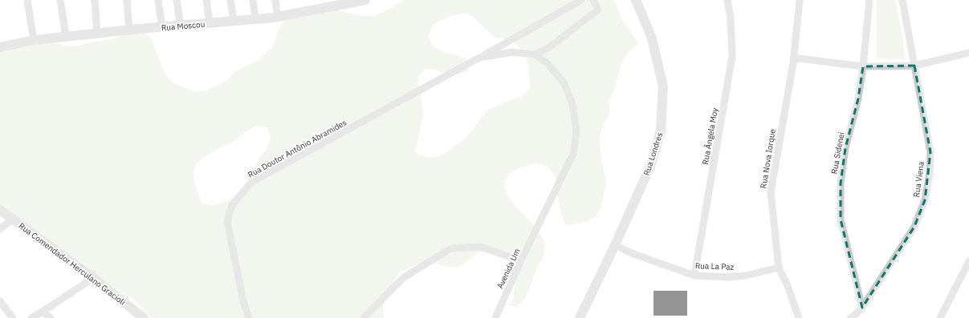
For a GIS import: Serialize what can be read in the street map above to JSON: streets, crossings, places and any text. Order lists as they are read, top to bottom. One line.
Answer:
{"streets":{"street":["Rua Moscou","Rua Ângela Moy","Rua Doutor Antônio Abramides","Rua Sidenei","Rua Londres","Rua Nova Iorque","Rua Viena","Rua Comendador Herculano Gracioli","Rua La Paz","Avenida Um"]},"crossings":[["Rua Ângela Moy","Rua La Paz"],["Rua Doutor Antônio Abramides","Avenida Um"],["Rua Sidenei","Rua Viena"],["Rua Londres","Rua La Paz"],["Rua Nova Iorque","Rua La Paz"]]}
